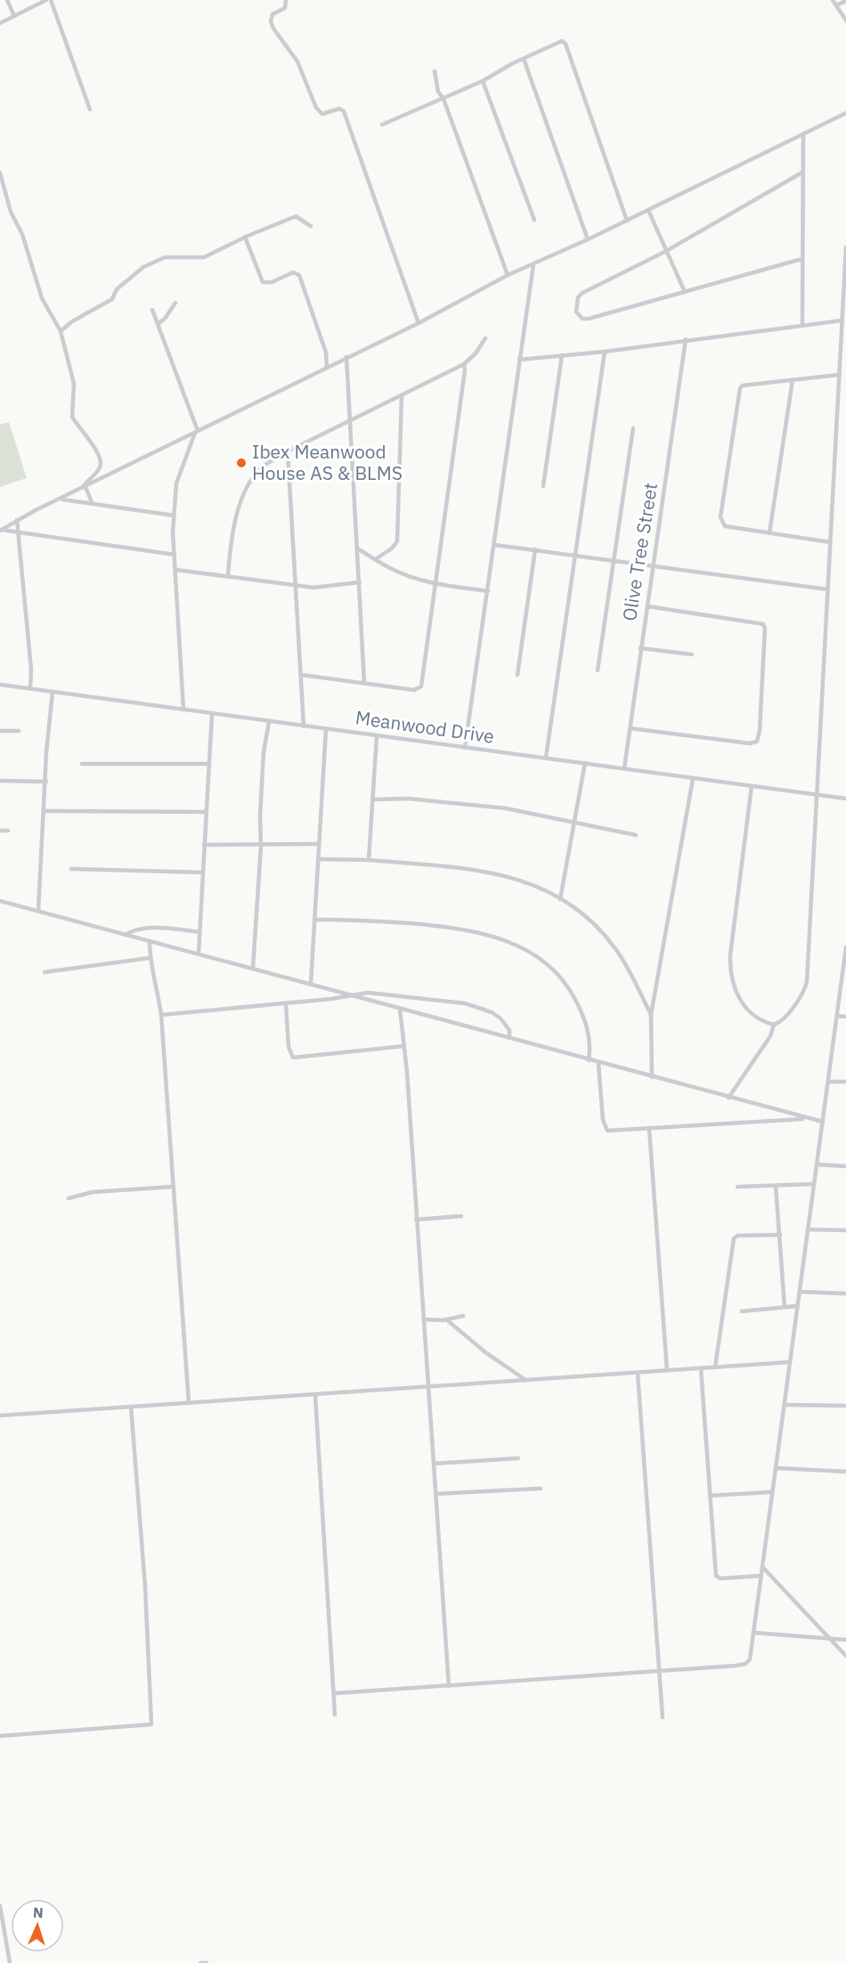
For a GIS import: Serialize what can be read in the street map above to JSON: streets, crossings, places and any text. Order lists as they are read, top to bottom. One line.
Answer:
{"streets":{"street":["Olive Tree Street","Meanwood Drive"]},"crossings":[["Olive Tree Street","Meanwood Drive"]],"places":["Ibex Meanwood House AS & BLMS"],"north":"top"}
